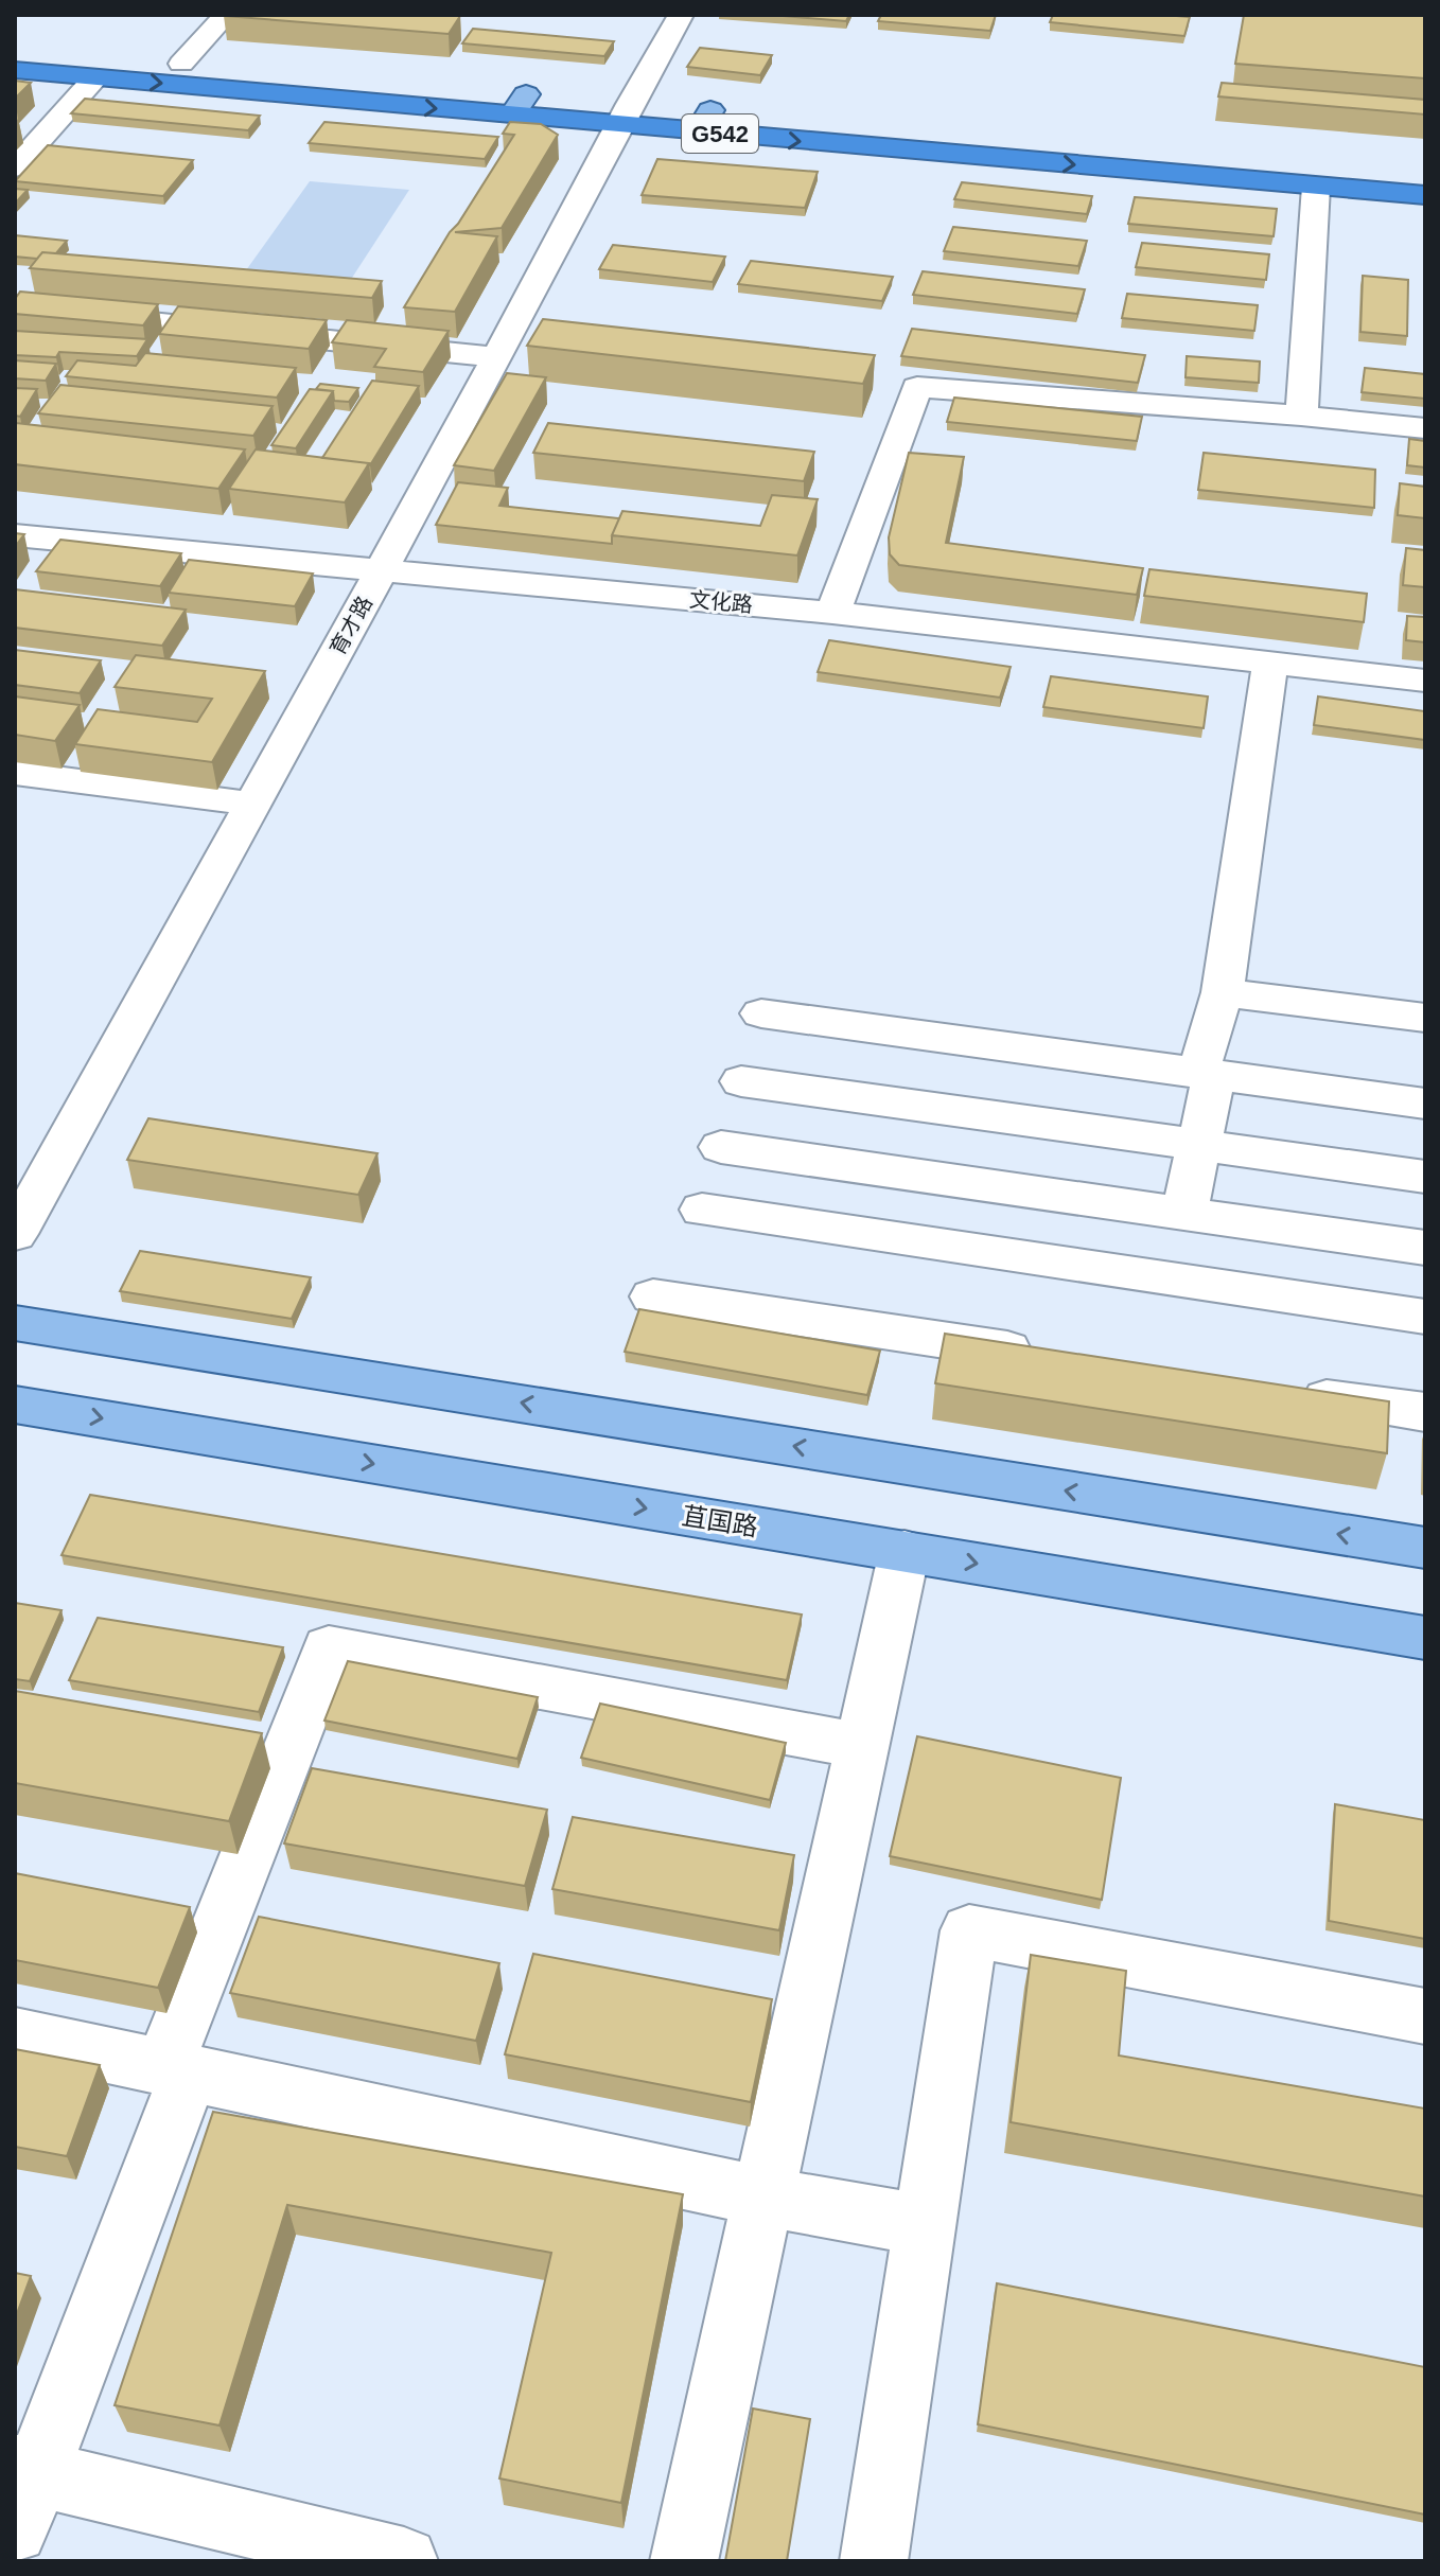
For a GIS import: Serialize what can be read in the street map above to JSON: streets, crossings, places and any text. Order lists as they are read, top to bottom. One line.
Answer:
{"streets":{"highway":["G542"],"main road":["苴国路"],"street":["文化路","育才路"]},"crossings":[["G542","育才路"],["文化路","育才路"]]}
